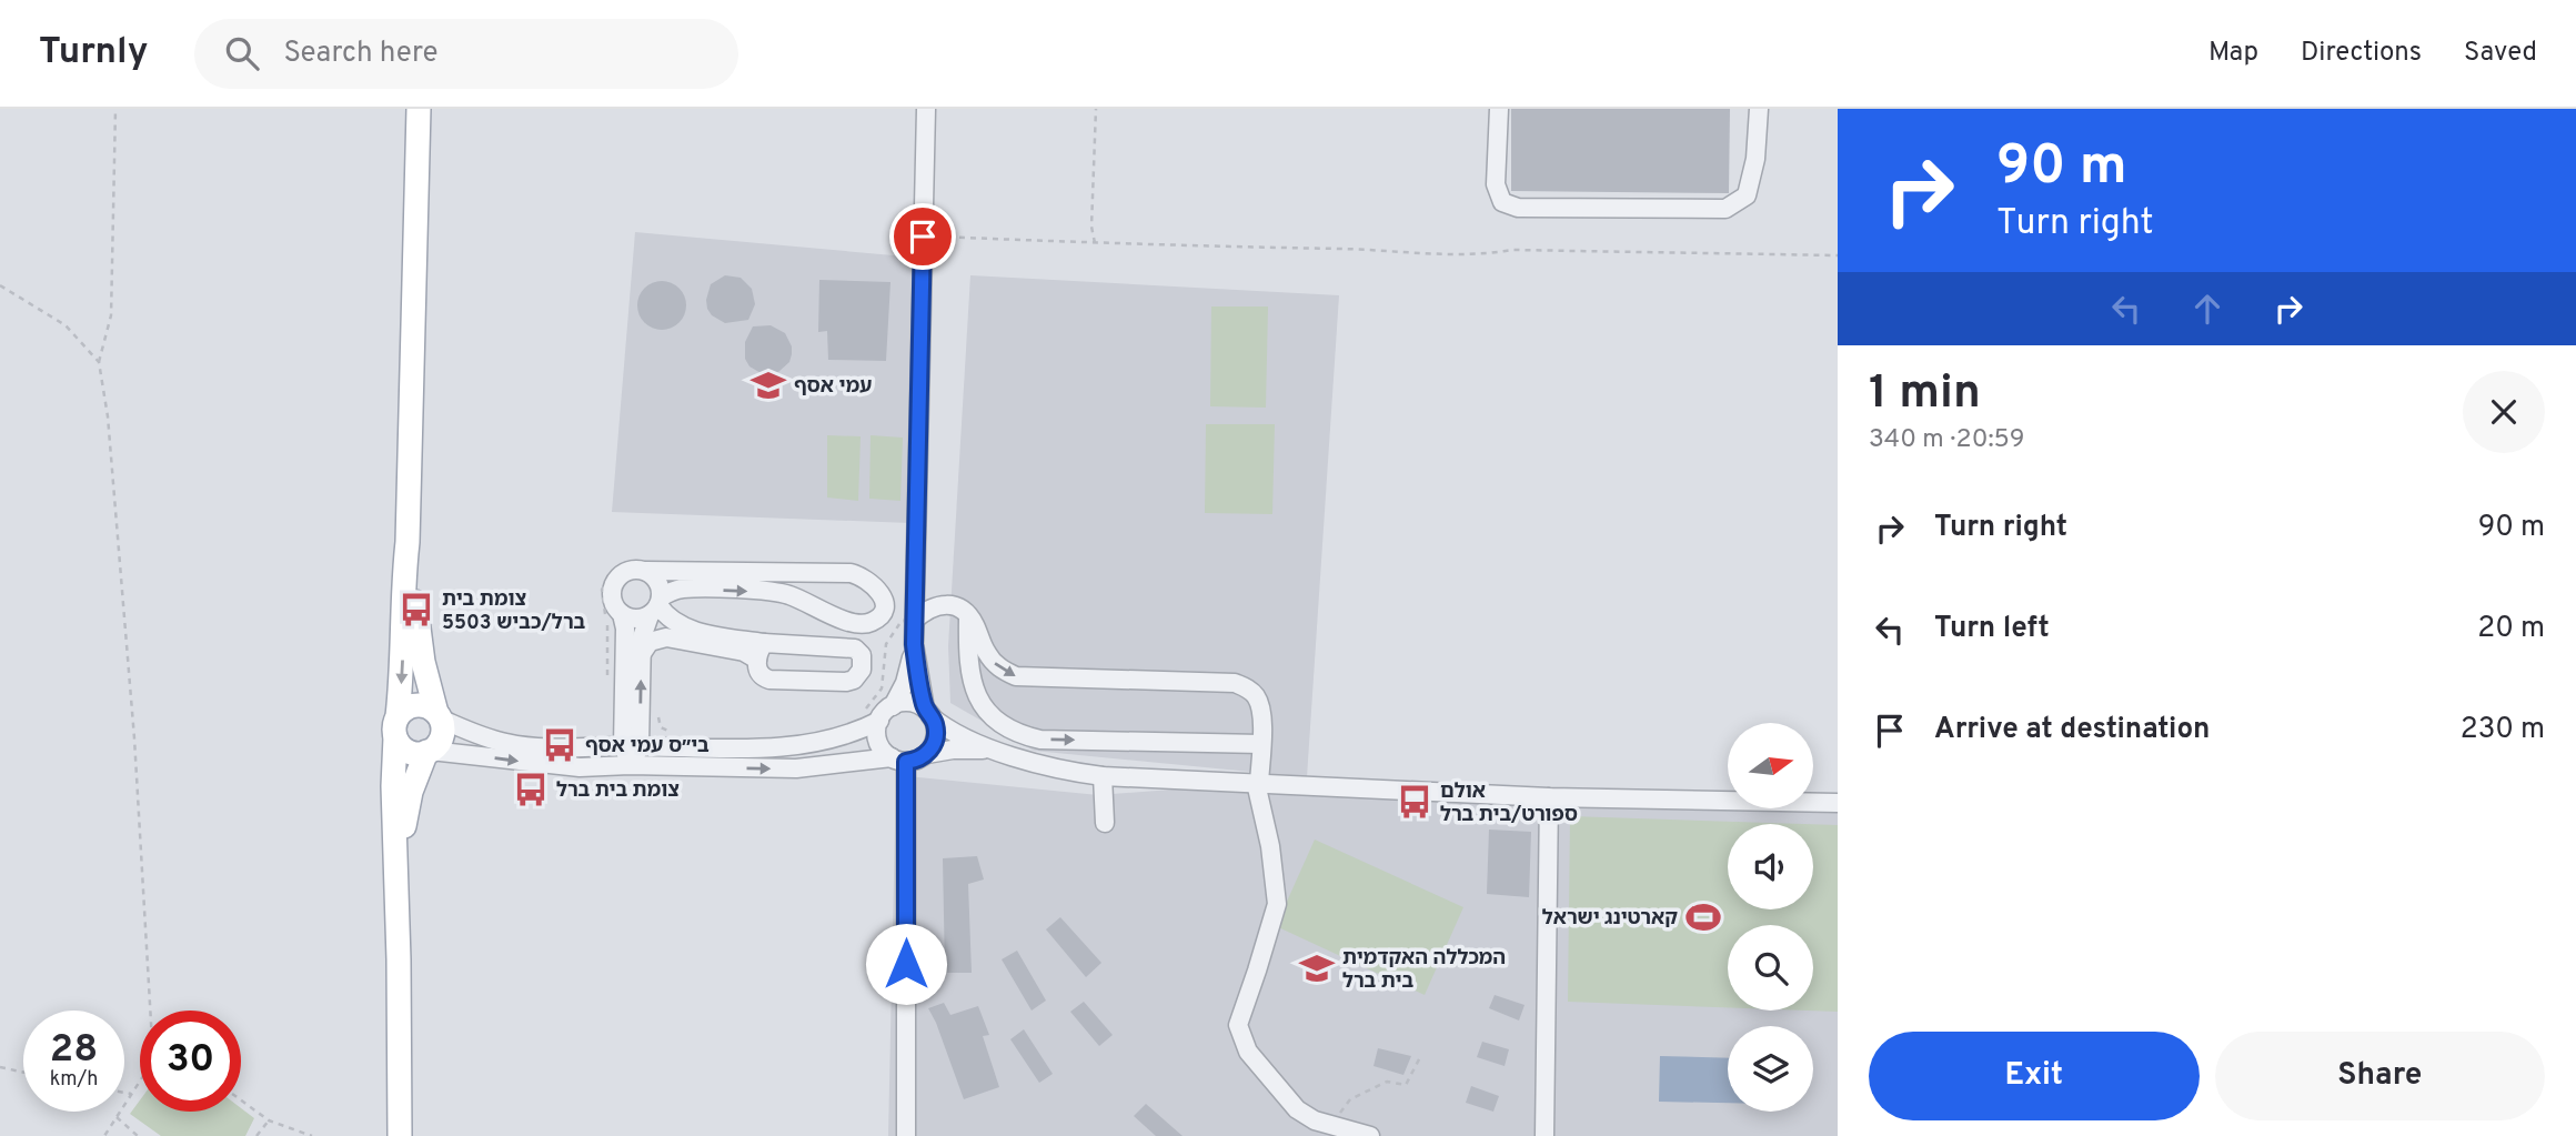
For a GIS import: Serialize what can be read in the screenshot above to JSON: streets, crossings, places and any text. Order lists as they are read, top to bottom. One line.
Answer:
{"places":{"school or university":["עמי אסף","המכללה האקדמית בית ברל"],"bus stop":["צומת בית ברל/כביש 5503","בי״ס עמי אסף","צומת בית ברל","אולם ספורט/בית ברל"],"sports":["קארטינג ישראל"]},"north":"right","page":{"header":"Turnly","search":"Search here","nav":["Map","Directions","Saved"],"turn":["90 m","Turn right"],"heading":["1 min","340 m · 20:59"],"list":[{"name":"Turn right","value":"90 m"},{"name":"Turn left","value":"20 m"},{"name":"Arrive at destination","value":"230 m"}],"speed":"28 km/h","limit":"30","buttons":["Exit","Share"]}}
